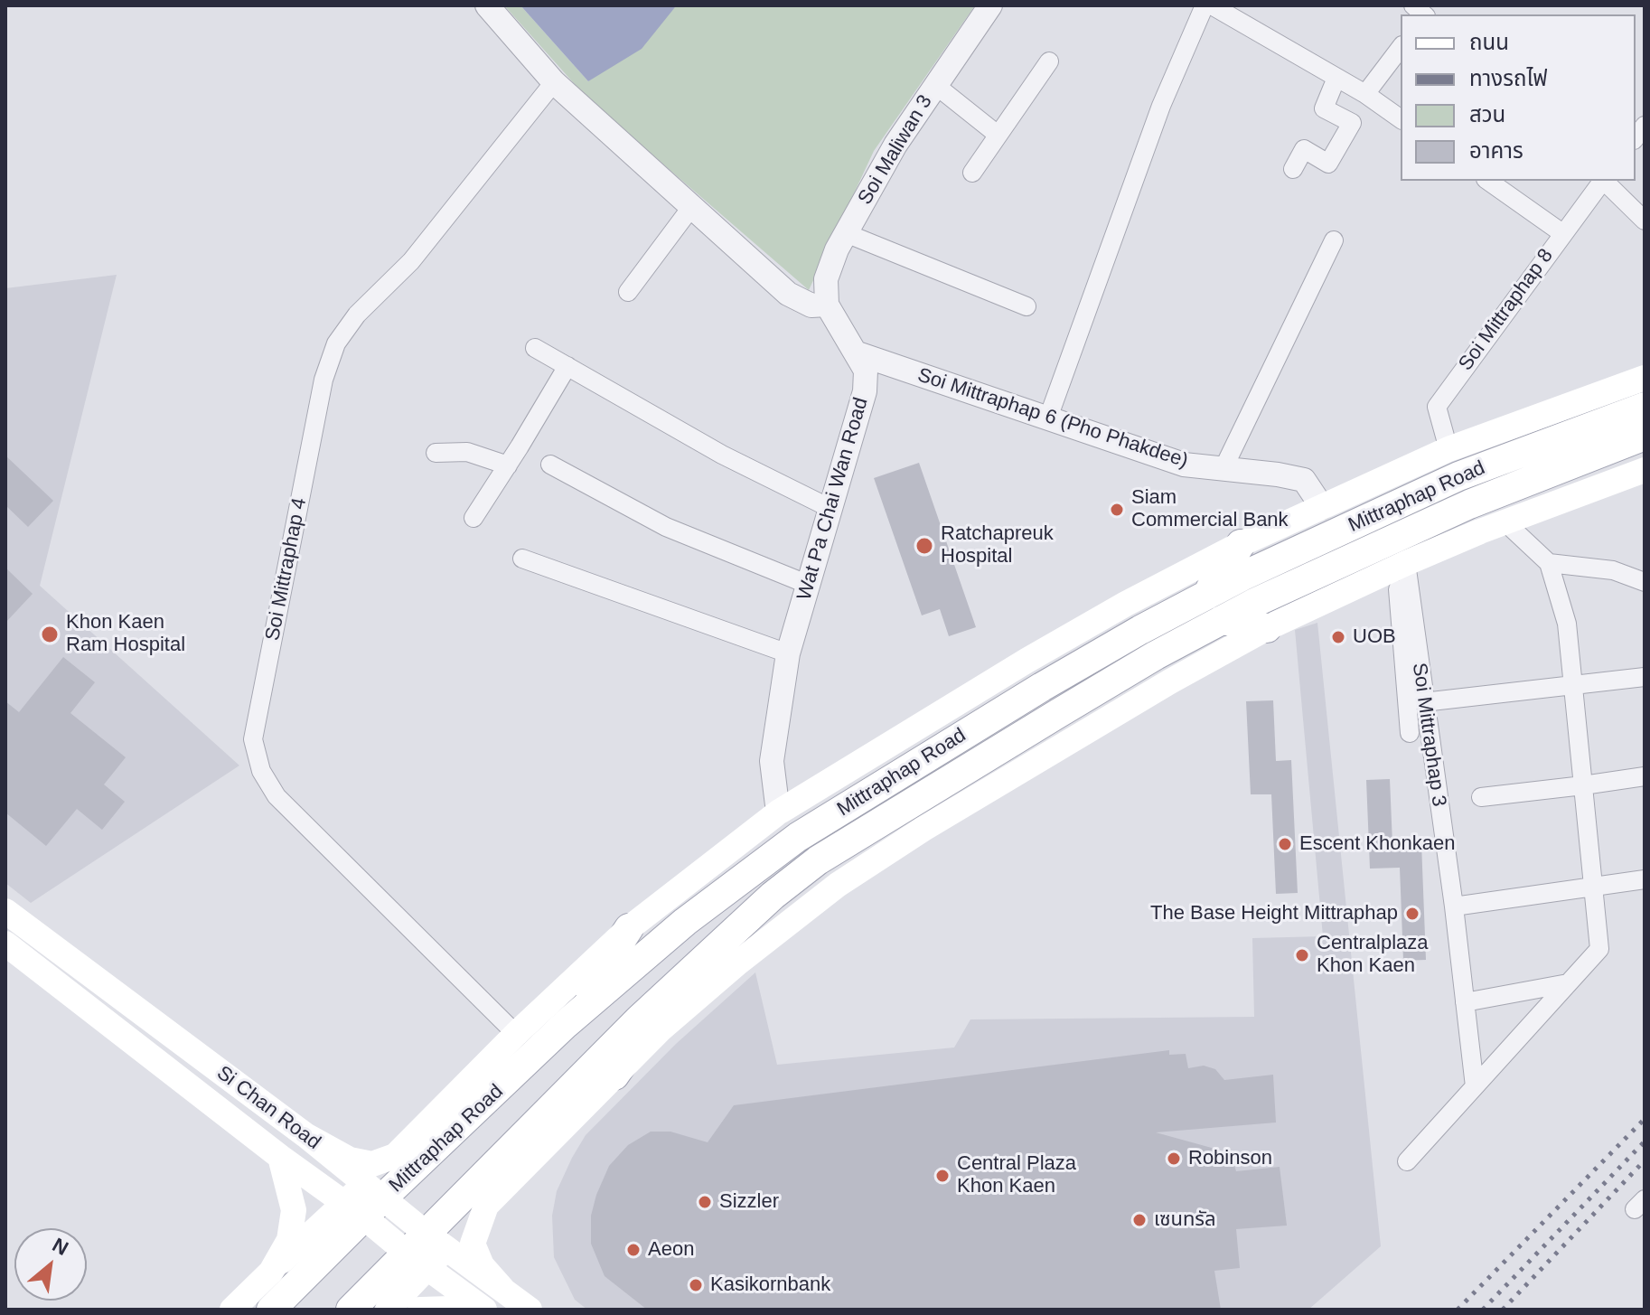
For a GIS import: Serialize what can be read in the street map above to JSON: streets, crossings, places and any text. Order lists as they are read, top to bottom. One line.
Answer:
{"streets":{"main road":["Mittraphap Road","Si Chan Road"],"street":["Soi Maliwan 3","Soi Mittraphap 8","Soi Mittraphap 6 (Pho Phakdee)","Wat Pa Chai Wan Road","Soi Mittraphap 4","Soi Mittraphap 3"]},"crossings":[["Soi Maliwan 3","Wat Pa Chai Wan Road"],["Soi Mittraphap 8","Mittraphap Road"],["Soi Mittraphap 6 (Pho Phakdee)","Mittraphap Road"],["Soi Mittraphap 6 (Pho Phakdee)","Wat Pa Chai Wan Road"],["Mittraphap Road","Wat Pa Chai Wan Road"],["Mittraphap Road","Soi Mittraphap 4"],["Mittraphap Road","Si Chan Road"]],"places":["Siam Commercial Bank","Ratchapreuk Hospital","Khon Kaen Ram Hospital","UOB","Escent Khonkaen","The Base Height Mittraphap","Centralplaza Khon Kaen","Robinson","Central Plaza Khon Kaen","Sizzler","เซนทรัล","Aeon","Kasikornbank"],"legend":["ถนน","ทางรถไฟ","สวน","อาคาร"],"north":"top right"}
